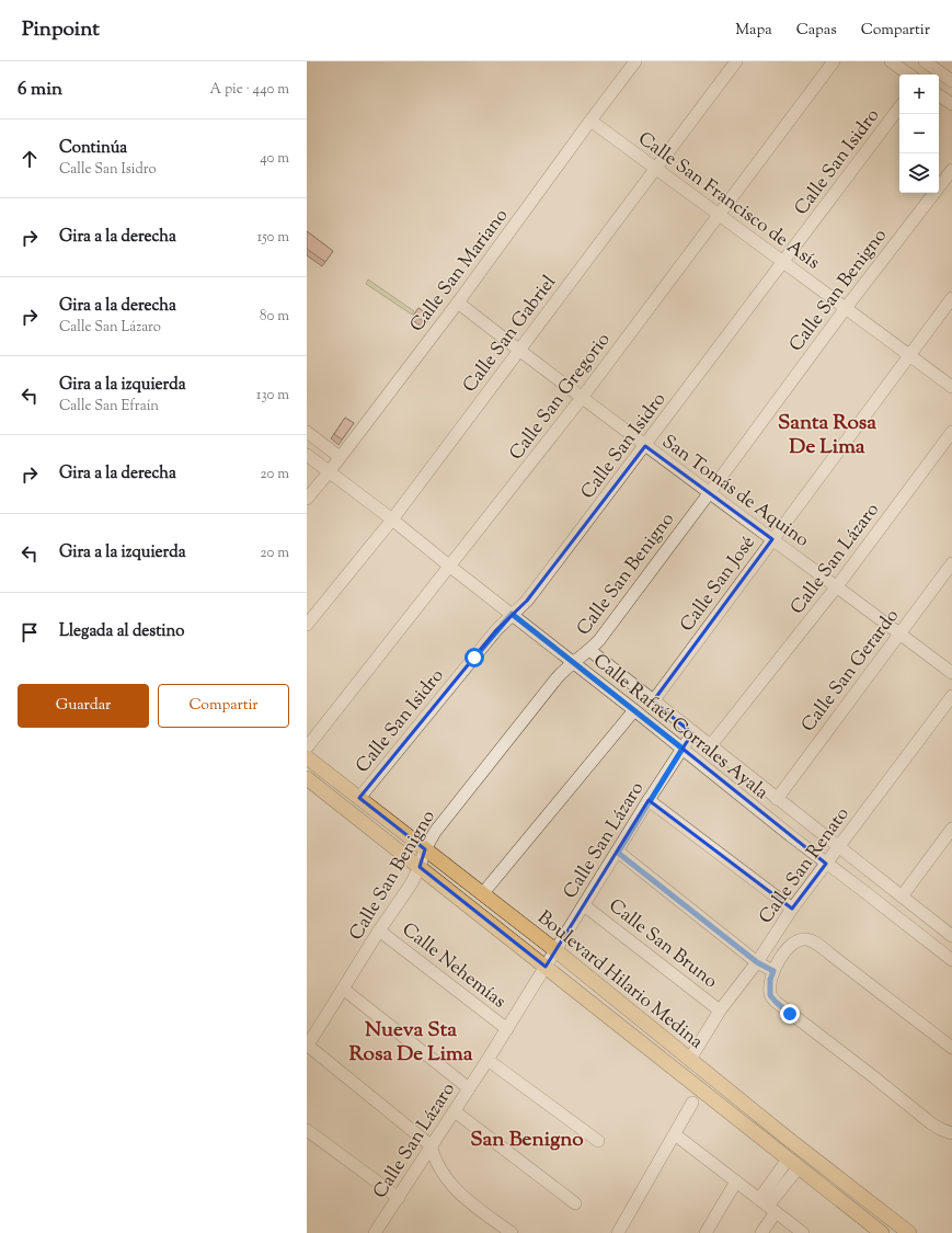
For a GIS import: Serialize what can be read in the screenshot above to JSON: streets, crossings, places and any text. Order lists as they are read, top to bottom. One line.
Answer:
{"streets":{"main road":["Boulevard Hilario Medina"],"street":["Calle San Isidro","Calle San Francisco de Asís","Calle San Mariano","Calle San Benigno","Calle San Gabriel","Calle San Gregorio","San Tomás de Aquino","Calle San Lázaro","Calle San José","Calle San Gerardo","Calle Rafaél Corrales Ayala","Calle San Renato","Calle San Bruno","Calle Nehemías"]},"crossings":[["Calle San Isidro","Calle San Francisco de Asís"],["Calle San Isidro","San Tomás de Aquino"],["Calle San Isidro","Calle Rafaél Corrales Ayala"],["Calle San Isidro","Boulevard Hilario Medina"],["Calle San Francisco de Asís","Calle San Mariano"],["Calle San Francisco de Asís","Calle San Benigno"],["Calle San Francisco de Asís","Calle San Gabriel"],["Calle San Francisco de Asís","Calle San Gregorio"],["Calle San Francisco de Asís","Calle San José"],["Calle San Mariano","San Tomás de Aquino"],["Calle San Mariano","Calle Rafaél Corrales Ayala"],["Calle San Benigno","San Tomás de Aquino"],["Calle San Benigno","Calle Rafaél Corrales Ayala"],["Calle San Benigno","Calle Nehemías"],["Calle San Benigno","Boulevard Hilario Medina"],["Calle San Gabriel","San Tomás de Aquino"],["Calle San Gabriel","Calle Rafaél Corrales Ayala"],["Calle San Gregorio","San Tomás de Aquino"],["Calle San Gregorio","Calle Rafaél Corrales Ayala"],["San Tomás de Aquino","Calle San Lázaro"],["San Tomás de Aquino","Calle San José"],["San Tomás de Aquino","Calle San Gerardo"],["Calle San Lázaro","Calle Rafaél Corrales Ayala"],["Calle San Lázaro","Calle San Bruno"],["Calle San Lázaro","Calle Nehemías"],["Calle San Lázaro","Boulevard Hilario Medina"],["Calle San José","Calle Rafaél Corrales Ayala"],["Calle San Gerardo","Calle Rafaél Corrales Ayala"],["Calle Rafaél Corrales Ayala","Calle San Renato"],["Calle San Renato","Calle San Bruno"],["Calle San Renato","Boulevard Hilario Medina"]],"districts":["Santa Rosa De Lima","Nueva Sta Rosa De Lima","San Benigno"],"page":{"header":"Pinpoint","nav":["Mapa","Capas","Compartir"],"heading":["6 min","A pie · 440 m"],"map_buttons":["+","−"],"list":[["Continúa","Calle San Isidro","40 m"],["Gira a la derecha","150 m"],["Gira a la derecha","Calle San Lázaro","80 m"],["Gira a la izquierda","Calle San Efraín","130 m"],["Gira a la derecha","20 m"],["Gira a la izquierda","20 m"],"Llegada al destino"],"buttons":["Guardar","Compartir"]}}
